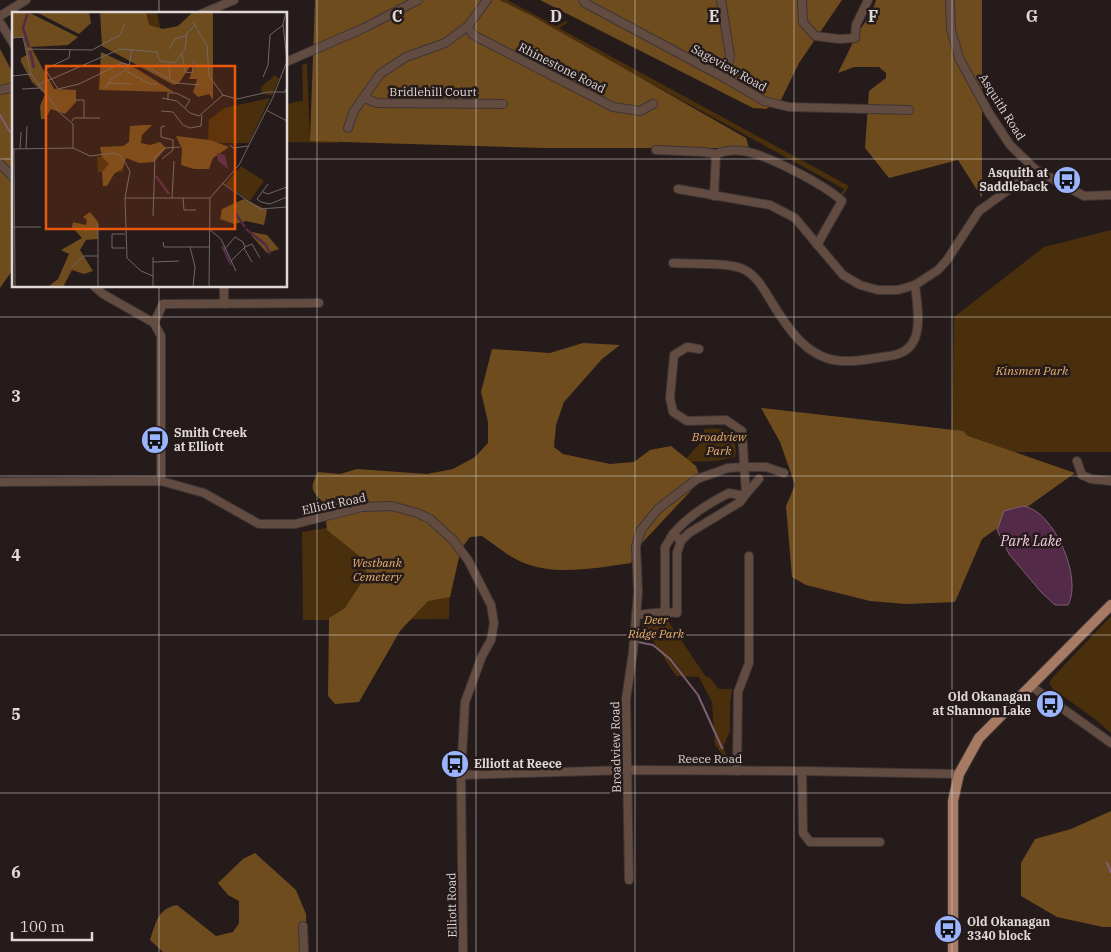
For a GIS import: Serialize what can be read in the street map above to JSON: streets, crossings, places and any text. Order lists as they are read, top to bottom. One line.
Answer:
{"streets":{"street":["Rhinestone Road","Sageview Road","Bridlehill Court","Asquith Road","Elliott Road","Broadview Road","Reece Road"]},"crossings":[["Elliott Road","Reece Road"],["Broadview Road","Reece Road"]],"water":["Park Lake"],"parks":["Kinsmen Park","Broadview Park","Westbank Cemetery","Deer Ridge Park"],"places":{"bus stop":["Asquith at Saddleback","Smith Creek at Elliott","Old Okanagan at Shannon Lake","Elliott at Reece","Old Okanagan 3340 block"]},"scale_bar":"100 m","grid":{"columns":["C","D","E","F","G"],"rows":["3","4","5","6"]}}
